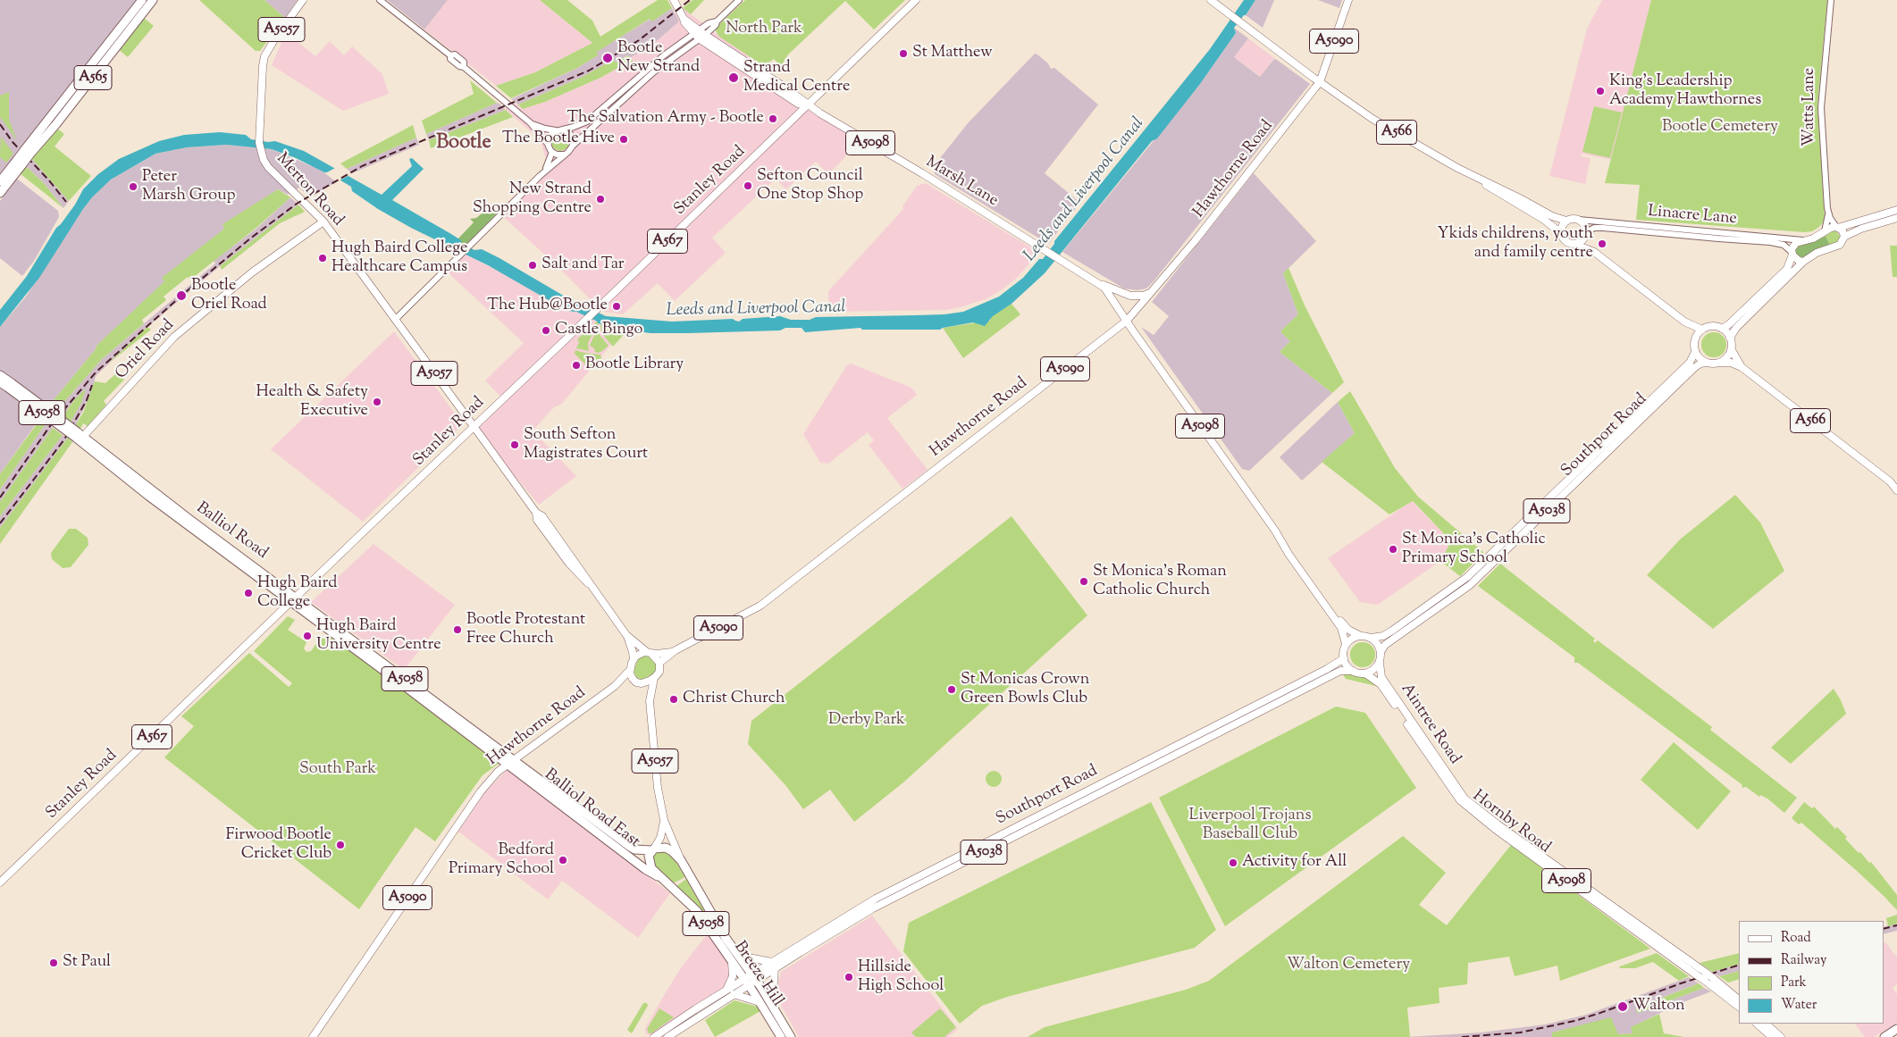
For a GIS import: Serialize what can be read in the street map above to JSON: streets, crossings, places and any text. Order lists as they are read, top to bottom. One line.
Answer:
{"streets":{"highway":["A565","A5058","Balliol Road","Balliol Road East","Breeze Hill"],"main road":["A5057","A5090","A566","A5098","Hawthorne Road","Stanley Road","Marsh Lane","Merton Road","A567","Oriel Road","Southport Road","A5038","Aintree Road","Hornby Road"],"street":["Watts Lane","Linacre Lane"]},"crossings":[["A5090","Hawthorne Road"],["A5090","Merton Road"],["A5090","Breeze Hill"],["A566","Hawthorne Road"],["A566","Linacre Lane"],["A566","Southport Road"],["A5098","Hawthorne Road"],["A5098","Marsh Lane"],["A5098","Southport Road"],["A5098","A5038"],["A5098","Aintree Road"],["A5098","Hornby Road"],["Hawthorne Road","Marsh Lane"],["Hawthorne Road","Merton Road"],["Hawthorne Road","Balliol Road"],["Hawthorne Road","Balliol Road East"],["Hawthorne Road","Breeze Hill"],["Stanley Road","Marsh Lane"],["Stanley Road","Merton Road"],["Stanley Road","Balliol Road"],["Merton Road","Oriel Road"],["Merton Road","Breeze Hill"],["Oriel Road","A5058"],["Oriel Road","Balliol Road"],["A5058","Balliol Road"],["Southport Road","A5038"],["Southport Road","Aintree Road"],["Southport Road","Hornby Road"],["Southport Road","Breeze Hill"],["A5038","Aintree Road"],["A5038","Hornby Road"],["Balliol Road","Balliol Road East"],["Aintree Road","Hornby Road"],["Balliol Road East","Breeze Hill"]],"districts":["Bootle"],"water":["Leeds and Liverpool Canal"],"parks":["North Park","Bootle Cemetery","Derby Park","South Park","Liverpool Trojans Baseball Club","Walton Cemetery"],"places":["St Matthew","Bootle New Strand","Strand Medical Centre","King's Leadership Academy Hawthornes","The Salvation Army - Bootle","The Bootle Hive","Sefton Council One Stop Shop","Peter Marsh Group","New Strand Shopping Centre","Ykids childrens, youth and family centre","Hugh Baird College Healthcare Campus","Salt and Tar","Bootle Oriel Road","The Hub@Bootle","Castle Bingo","Bootle Library","Health & Safety Executive","South Sefton Magistrates Court","St Monica's Catholic Primary School","St Monica's Roman Catholic Church","Hugh Baird College","Bootle Protestant Free Church","Hugh Baird University Centre","St Monicas Crown Green Bowls Club","Christ Church","Firwood Bootle Cricket Club","Bedford Primary School","Activity for All","St Paul","Hillside High School","Walton"],"legend":["Road","Railway","Park","Water"]}
